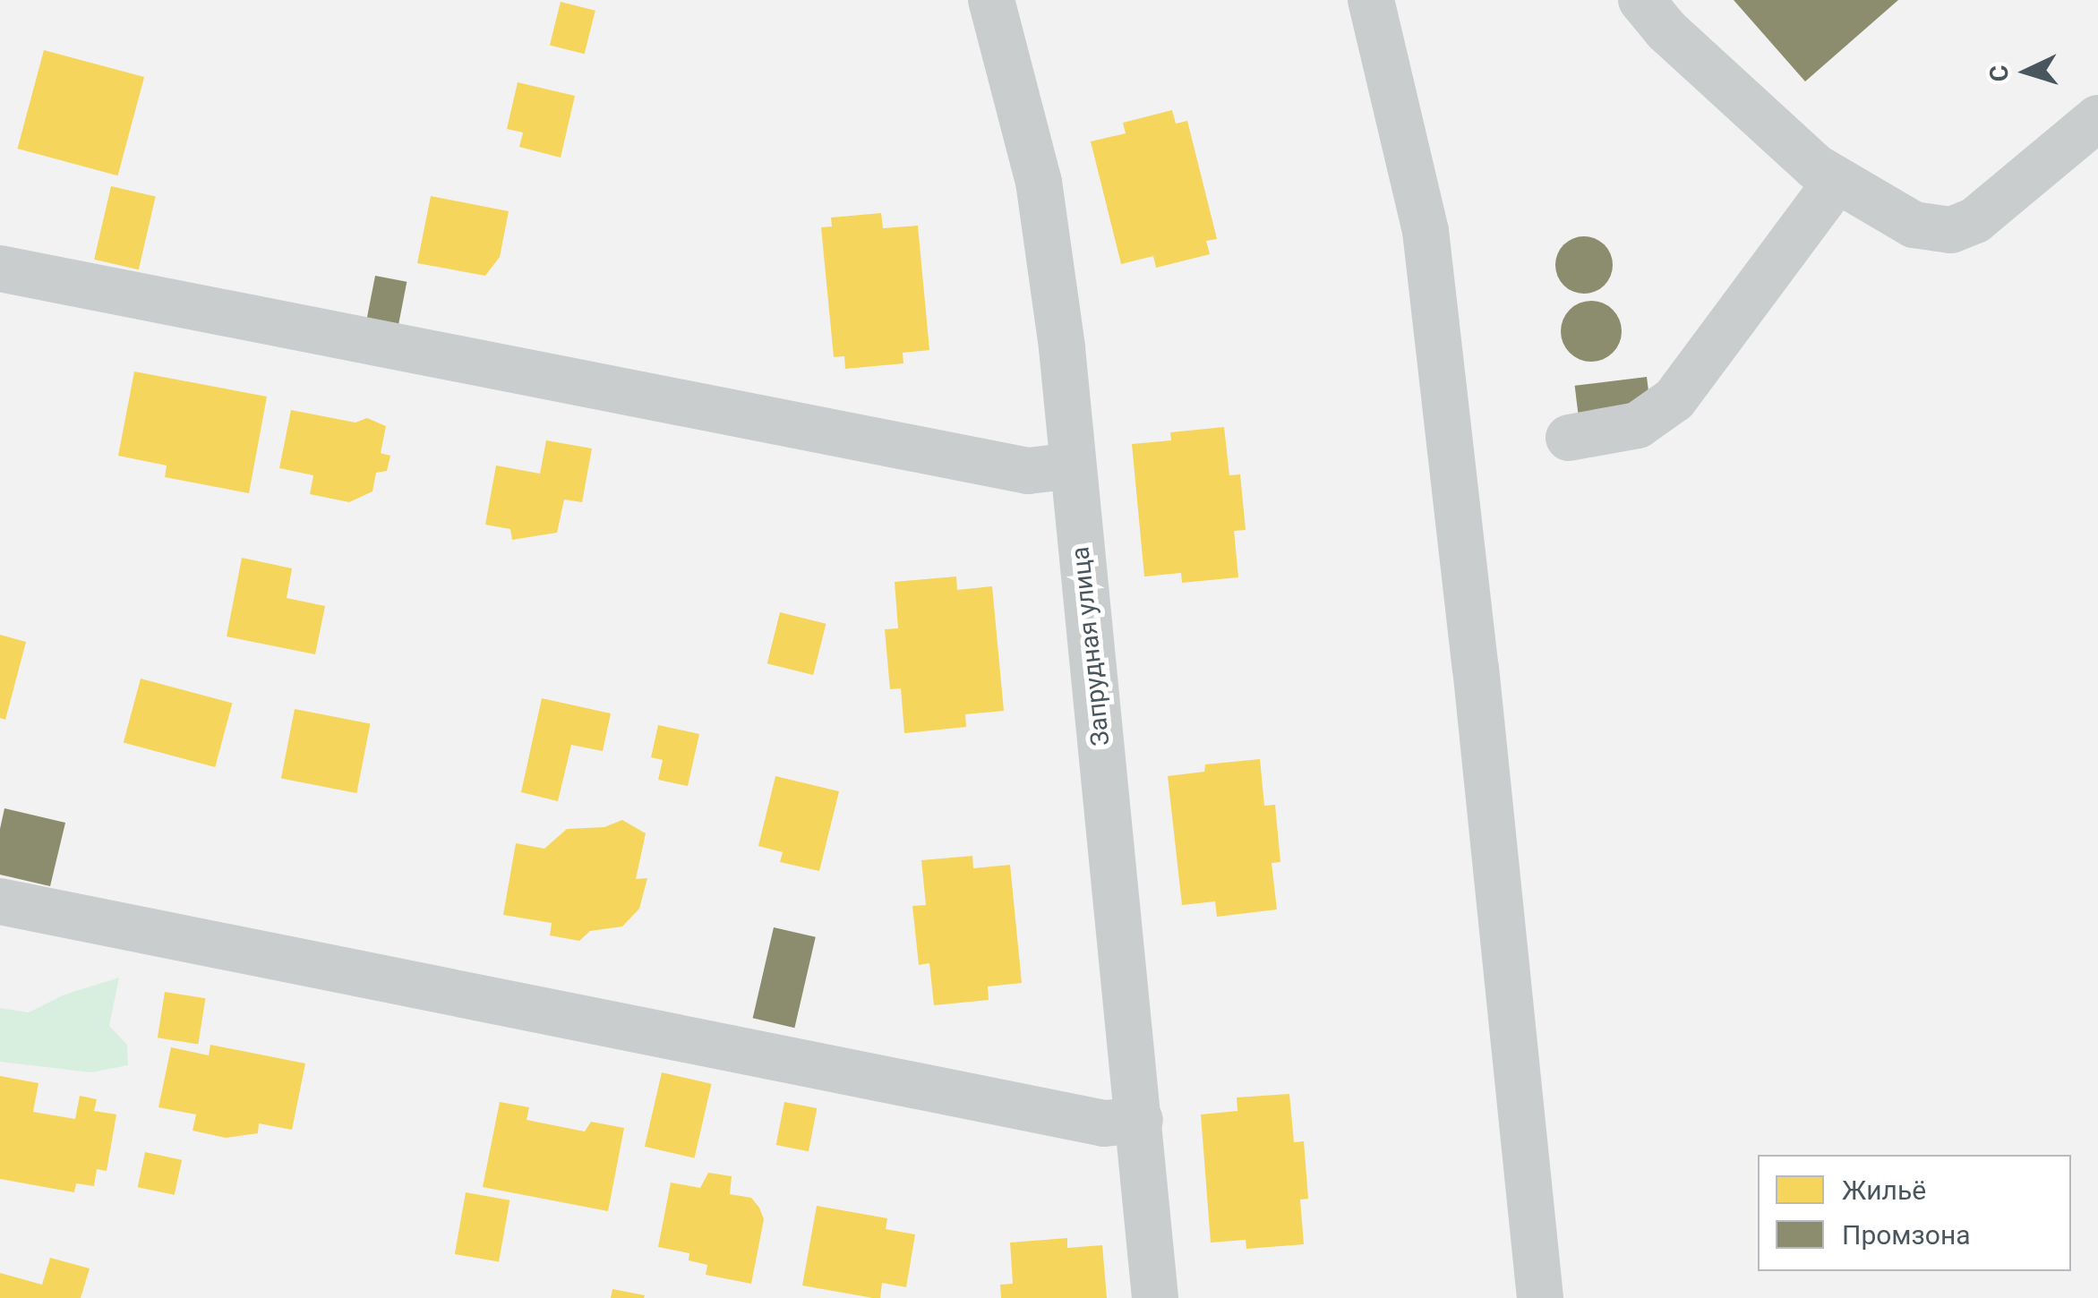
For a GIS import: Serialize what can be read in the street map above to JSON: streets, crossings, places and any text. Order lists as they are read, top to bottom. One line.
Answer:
{"streets":{"street":["Запрудная улица"]},"legend":["Жильё","Промзона"],"north":"left"}
